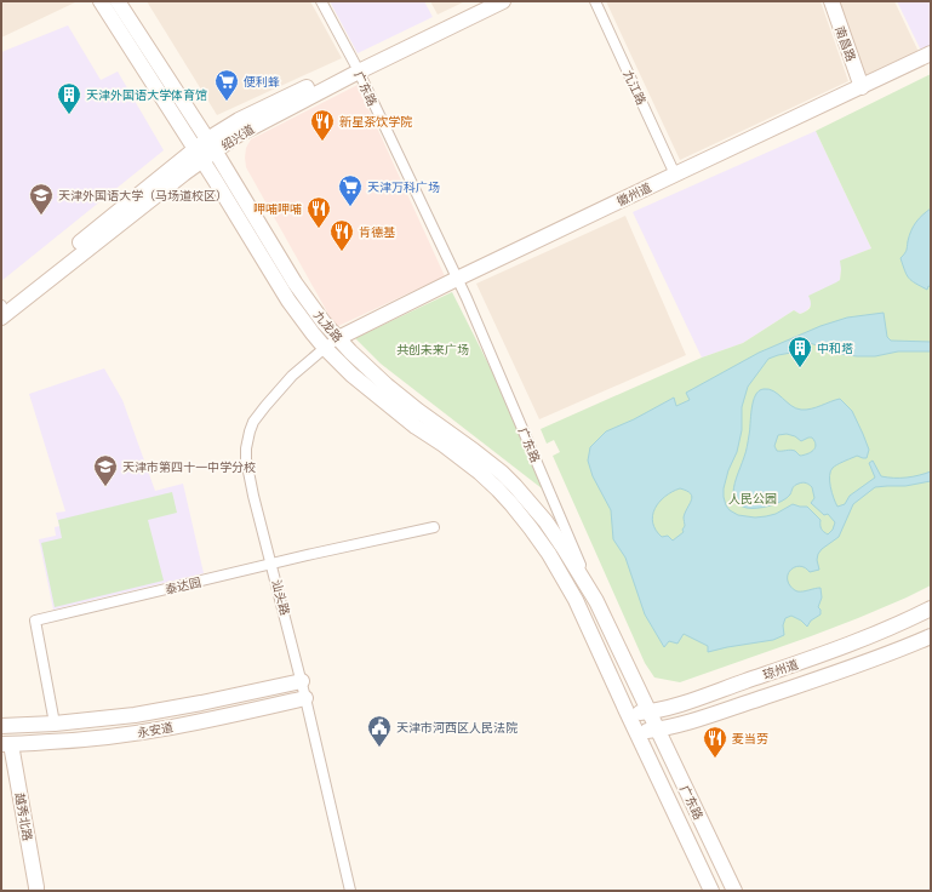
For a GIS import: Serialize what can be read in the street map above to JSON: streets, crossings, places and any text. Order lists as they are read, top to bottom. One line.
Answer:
{"streets":{"main road":["南昌路","广东路","绍兴道","徽州道","九龙路","琼州道","永安道","越秀北路"],"street":["九江路","泰达园","汕头路"]},"crossings":[["南昌路","徽州道"],["九江路","徽州道"],["广东路","绍兴道"],["广东路","徽州道"],["广东路","九龙路"],["广东路","琼州道"],["绍兴道","九龙路"],["徽州道","九龙路"],["徽州道","汕头路"],["九龙路","汕头路"],["泰达园","汕头路"],["泰达园","永安道"],["汕头路","永安道"],["永安道","越秀北路"]],"parks":["共创未来广场","人民公园"],"places":{"supermarket":["便利蜂","天津万科广场"],"building":["天津外国语大学体育馆","中和塔"],"restaurant":["新星茶饮学院","呷哺呷哺","肯德基","麦当劳"],"school or university":["天津外国语大学（马场道校区）","天津市第四十一中学分校"],"public building":["天津市河西区人民法院"]}}
